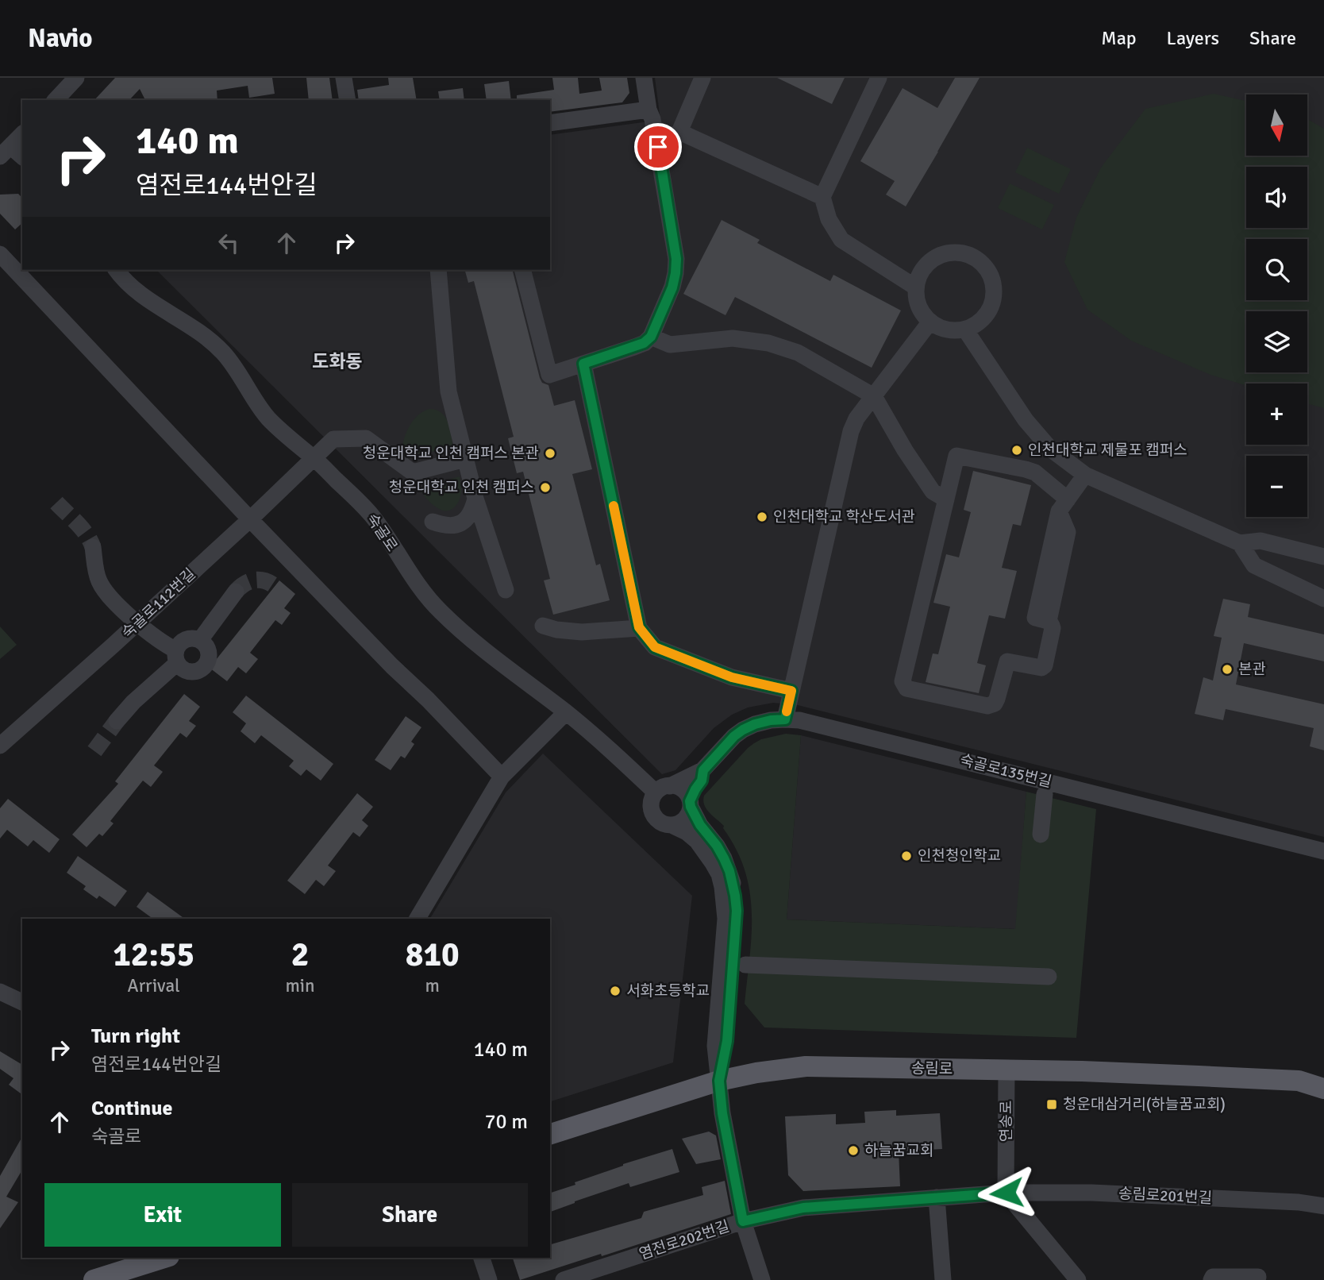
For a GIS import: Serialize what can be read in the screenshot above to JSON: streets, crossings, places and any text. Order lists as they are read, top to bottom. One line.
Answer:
{"streets":{"main road":["송림로"],"street":["숙골로","숙골로112번길","숙골로135번길","연송로","송림로201번길","염전로202번길"]},"crossings":[["숙골로","숙골로112번길"],["숙골로","숙골로135번길"],["숙골로","송림로"],["송림로","연송로"],["연송로","송림로201번길"],["연송로","염전로202번길"],["송림로201번길","염전로202번길"]],"districts":["도화동"],"places":{"other":["인천대학교 제물포 캠퍼스","청운대학교 인천 캠퍼스 본관","청운대학교 인천 캠퍼스","인천대학교 학산도서관","본관","인천청인학교","서화초등학교","하늘꿈교회"],"transit":["청운대삼거리(하늘꿈교회)"]},"north":"bottom","page":{"header":"Navio","nav":["Map","Layers","Share"],"map_buttons":["+","−"],"turn":["140 m","염전로144번안길"],"eta":["12:55","Arrival","2","min","810","m"],"list":[{"name":"Turn right","note":"염전로144번안길","value":"140 m"},{"name":"Continue","note":"숙골로","value":"70 m"}],"buttons":["Exit","Share"]}}
